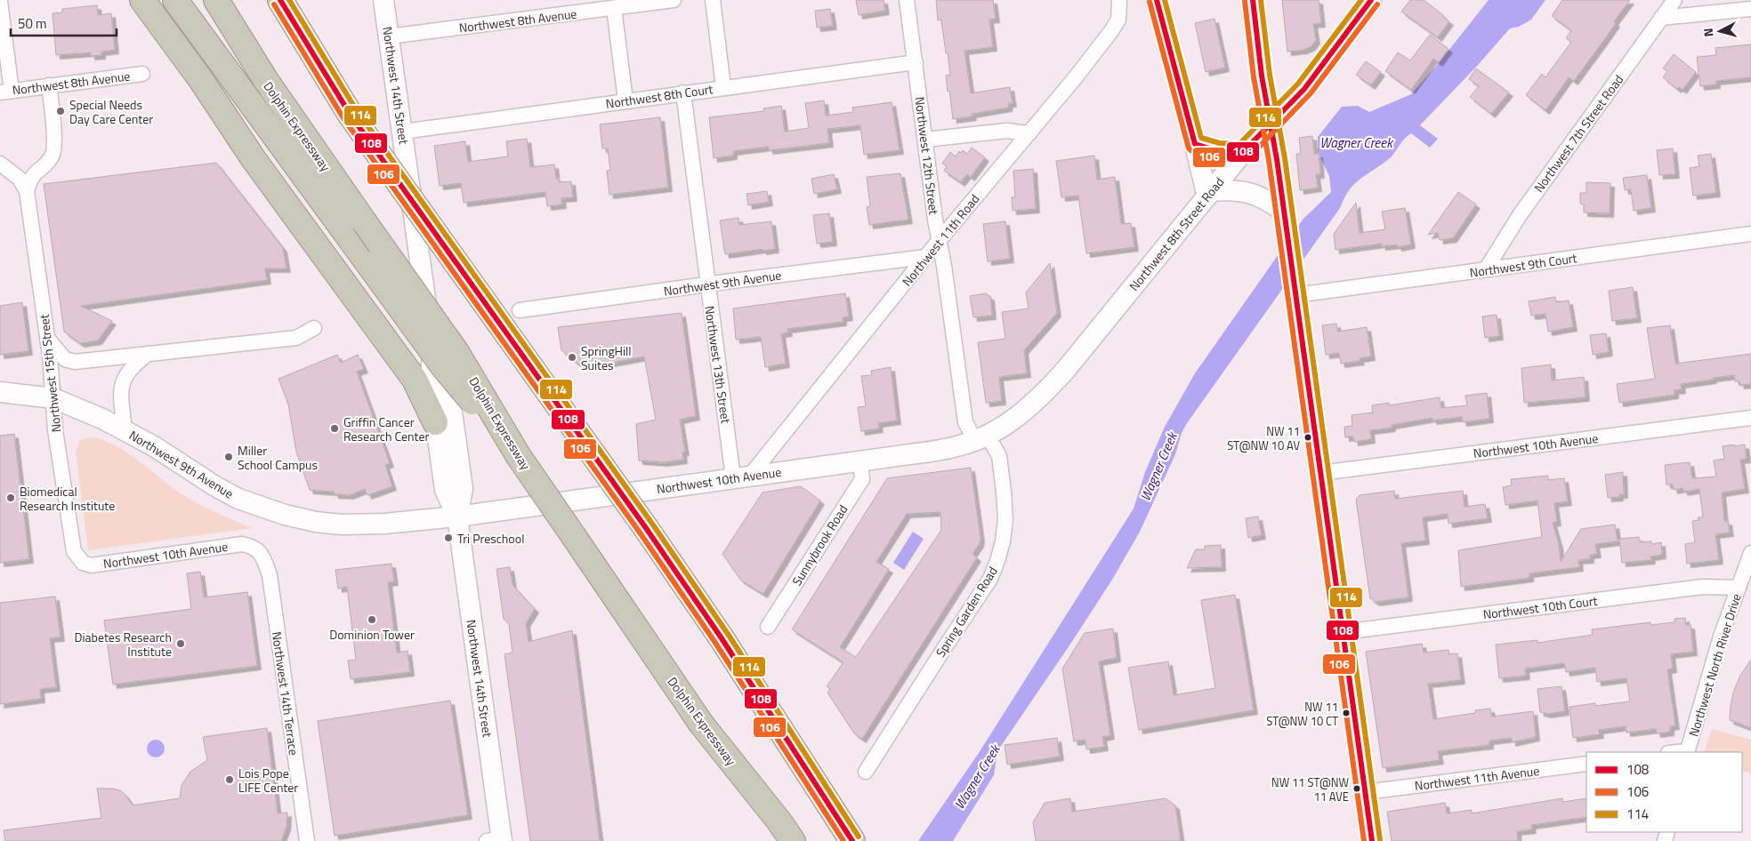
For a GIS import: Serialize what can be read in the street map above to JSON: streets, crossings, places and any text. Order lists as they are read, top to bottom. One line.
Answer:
{"streets":{"highway":["Dolphin Expressway"],"street":["Northwest 8th Avenue","Northwest 14th Street","Northwest 8th Court","Northwest 7th Street Road","Northwest 12th Street","Northwest 8th Street Road","Northwest 11th Road","Northwest 9th Court","Northwest 9th Avenue","Northwest 13th Street","Northwest 15th Street","Northwest 10th Avenue","Sunnybrook Road","Northwest 10th Court","Spring Garden Road","Northwest North River Drive","Northwest 14th Terrace","Northwest 11th Avenue"]},"crossings":[["Northwest 8th Avenue","Northwest 14th Street"],["Northwest 14th Street","Northwest 8th Court"],["Northwest 14th Street","Northwest 10th Avenue"],["Northwest 8th Court","Northwest 12th Street"],["Northwest 8th Court","Northwest 13th Street"],["Northwest 7th Street Road","Northwest 9th Court"],["Northwest 12th Street","Northwest 8th Street Road"],["Northwest 12th Street","Northwest 11th Road"],["Northwest 12th Street","Northwest 10th Avenue"],["Northwest 12th Street","Spring Garden Road"],["Northwest 8th Street Road","Northwest 10th Avenue"],["Northwest 8th Street Road","Spring Garden Road"],["Northwest 11th Road","Northwest 9th Avenue"],["Northwest 11th Road","Northwest 13th Street"],["Northwest 11th Road","Northwest 10th Avenue"],["Northwest 9th Avenue","Northwest 13th Street"],["Northwest 9th Avenue","Northwest 15th Street"],["Northwest 9th Avenue","Northwest 10th Avenue"],["Northwest 13th Street","Northwest 10th Avenue"],["Northwest 15th Street","Northwest 10th Avenue"],["Northwest 10th Avenue","Sunnybrook Road"],["Northwest 10th Avenue","Spring Garden Road"],["Northwest 10th Avenue","Northwest 14th Terrace"],["Northwest 10th Court","Northwest North River Drive"]],"water":["Wagner Creek"],"places":["Special Needs Day Care Center","SpringHill Suites","Griffin Cancer Research Center","NW 11 ST@NW 10 AV","Miller School Campus","Biomedical Research Institute","Tri Preschool","Dominion Tower","Diabetes Research Institute","NW 11 ST@NW 10 CT","Lois Pope LIFE Center","NW 11 ST@NW 11 AVE"],"lines":["transit line 108","transit line 114","transit line 106"],"legend":["108","106","114"],"scale_bar":"50 m","north":"left"}
